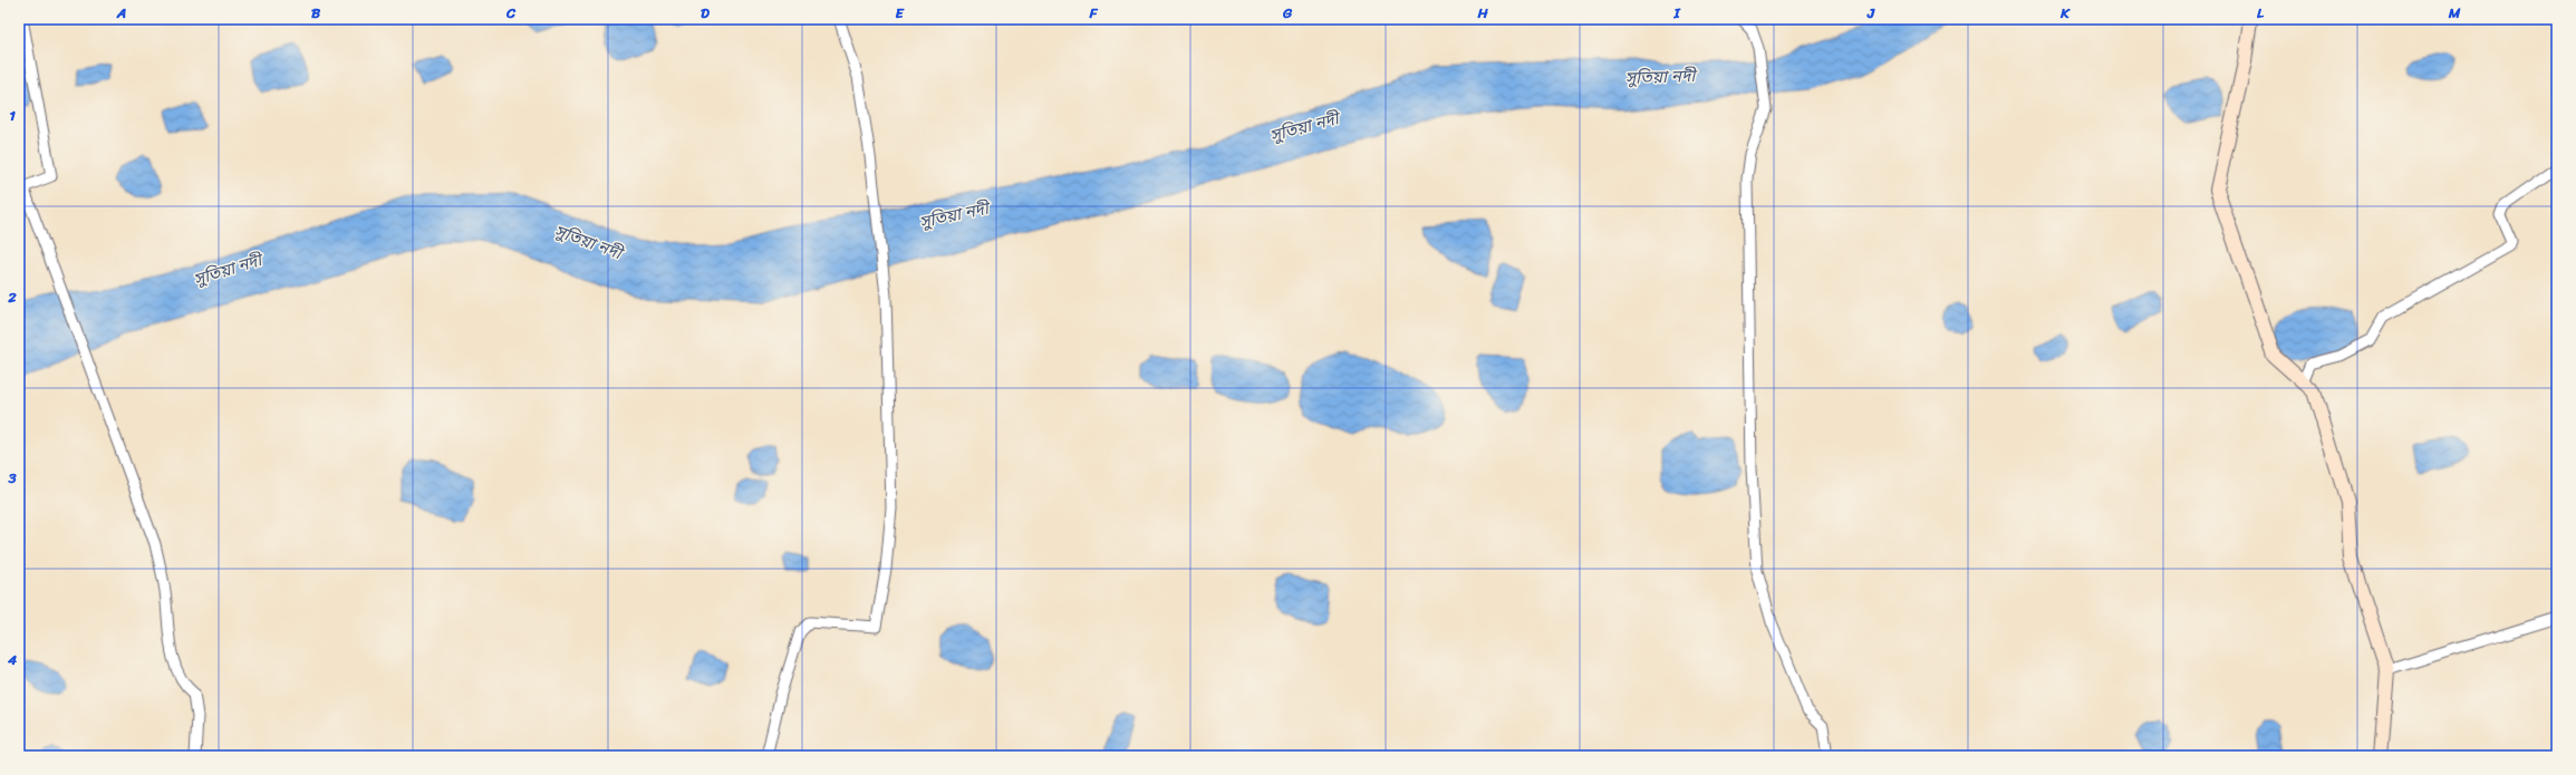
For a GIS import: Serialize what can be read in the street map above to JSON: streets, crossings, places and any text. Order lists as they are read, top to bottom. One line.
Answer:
{"water":["সুতিয়া নদী"],"grid":{"columns":["A","B","C","D","E","F","G","H","I","J","K","L","M"],"rows":["1","2","3","4"]}}
